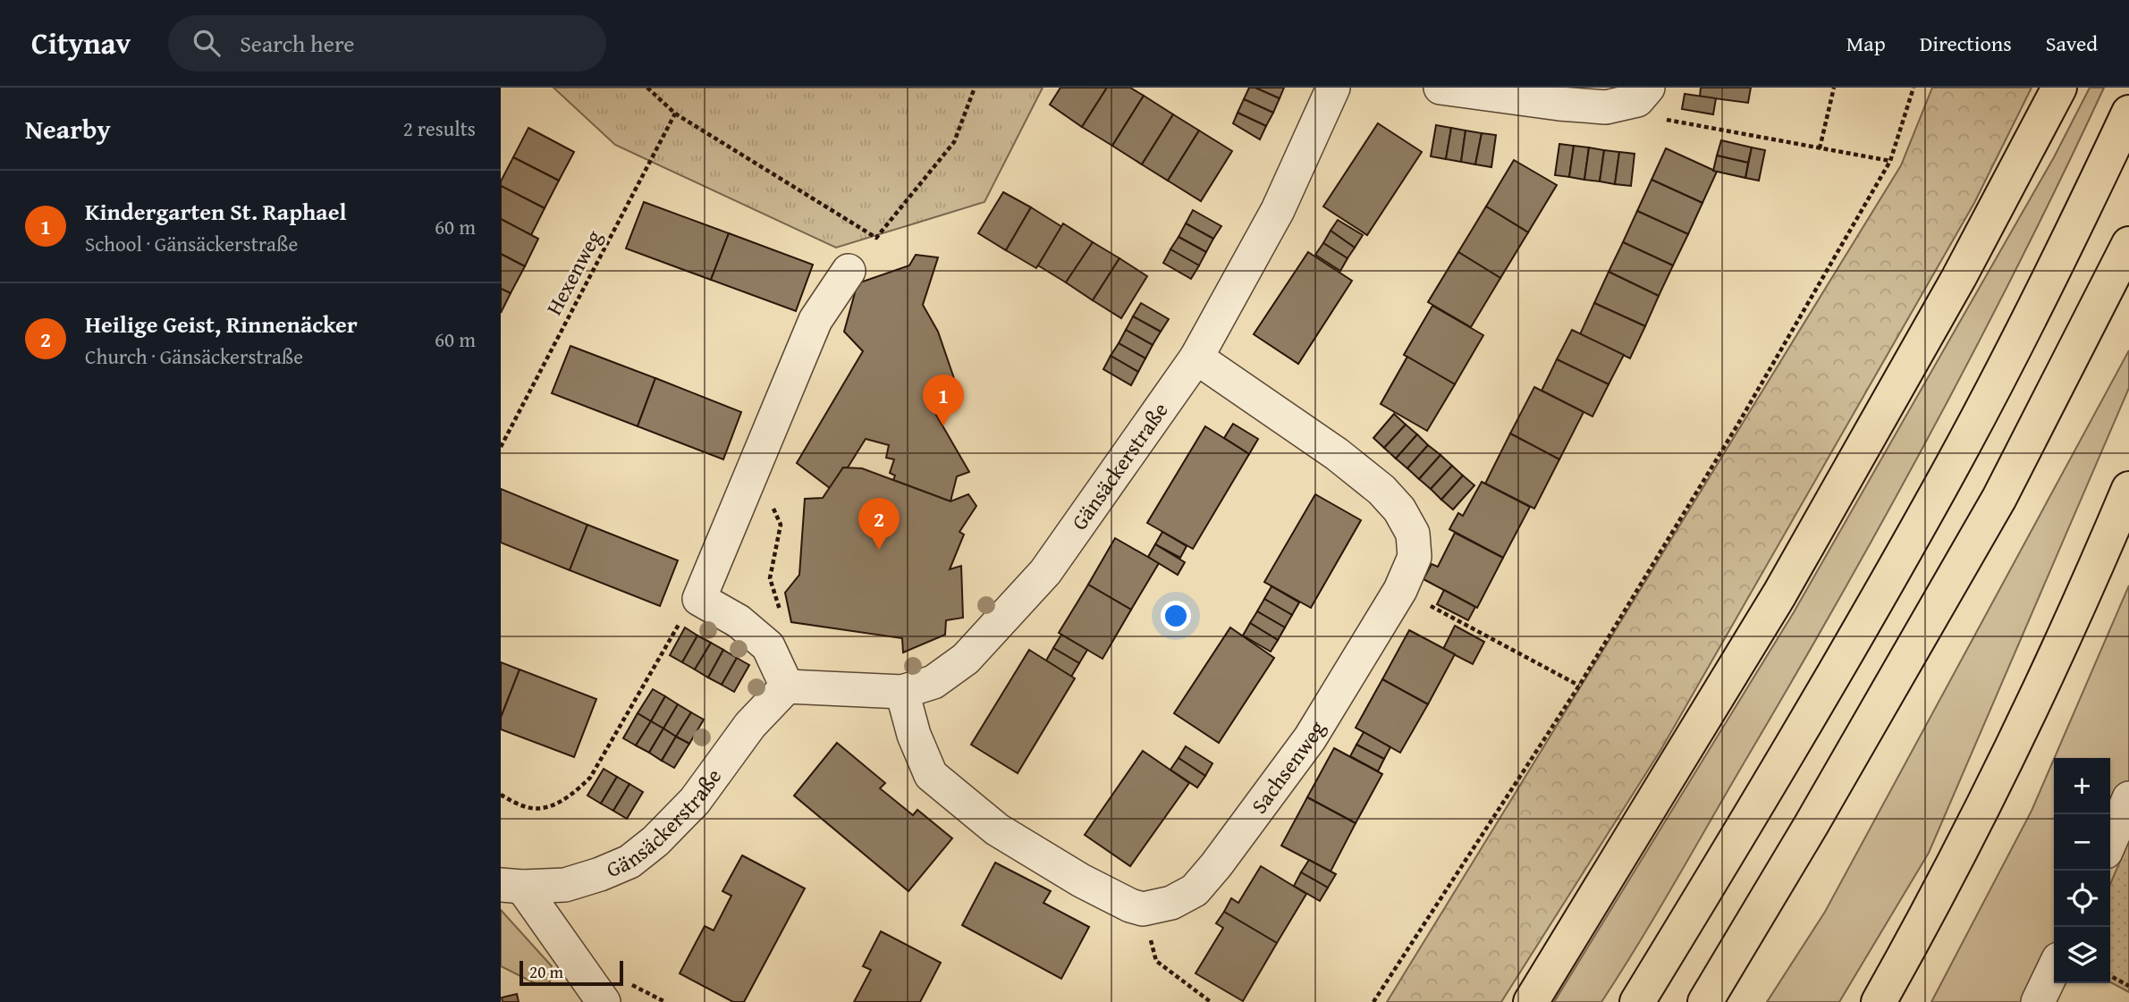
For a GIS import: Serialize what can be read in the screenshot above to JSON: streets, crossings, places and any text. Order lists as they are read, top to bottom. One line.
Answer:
{"streets":{"street":["Gänsäckerstraße","Sachsenweg"],"path":["Hexenweg"]},"crossings":[["Gänsäckerstraße","Sachsenweg"]],"scale_bar":"20 m","page":{"header":"Citynav","search":"Search here","nav":["Map","Directions","Saved"],"heading":["Nearby","2 results"],"list":[{"mark":"1","name":"Kindergarten St. Raphael","note":"School · Gänsäckerstraße","value":"60 m"},{"mark":"2","name":"Heilige Geist, Rinnenäcker","note":"Church · Gänsäckerstraße","value":"60 m"}],"pins":["1","2"],"map_buttons":["+","−"],"scale":"20 m"}}
